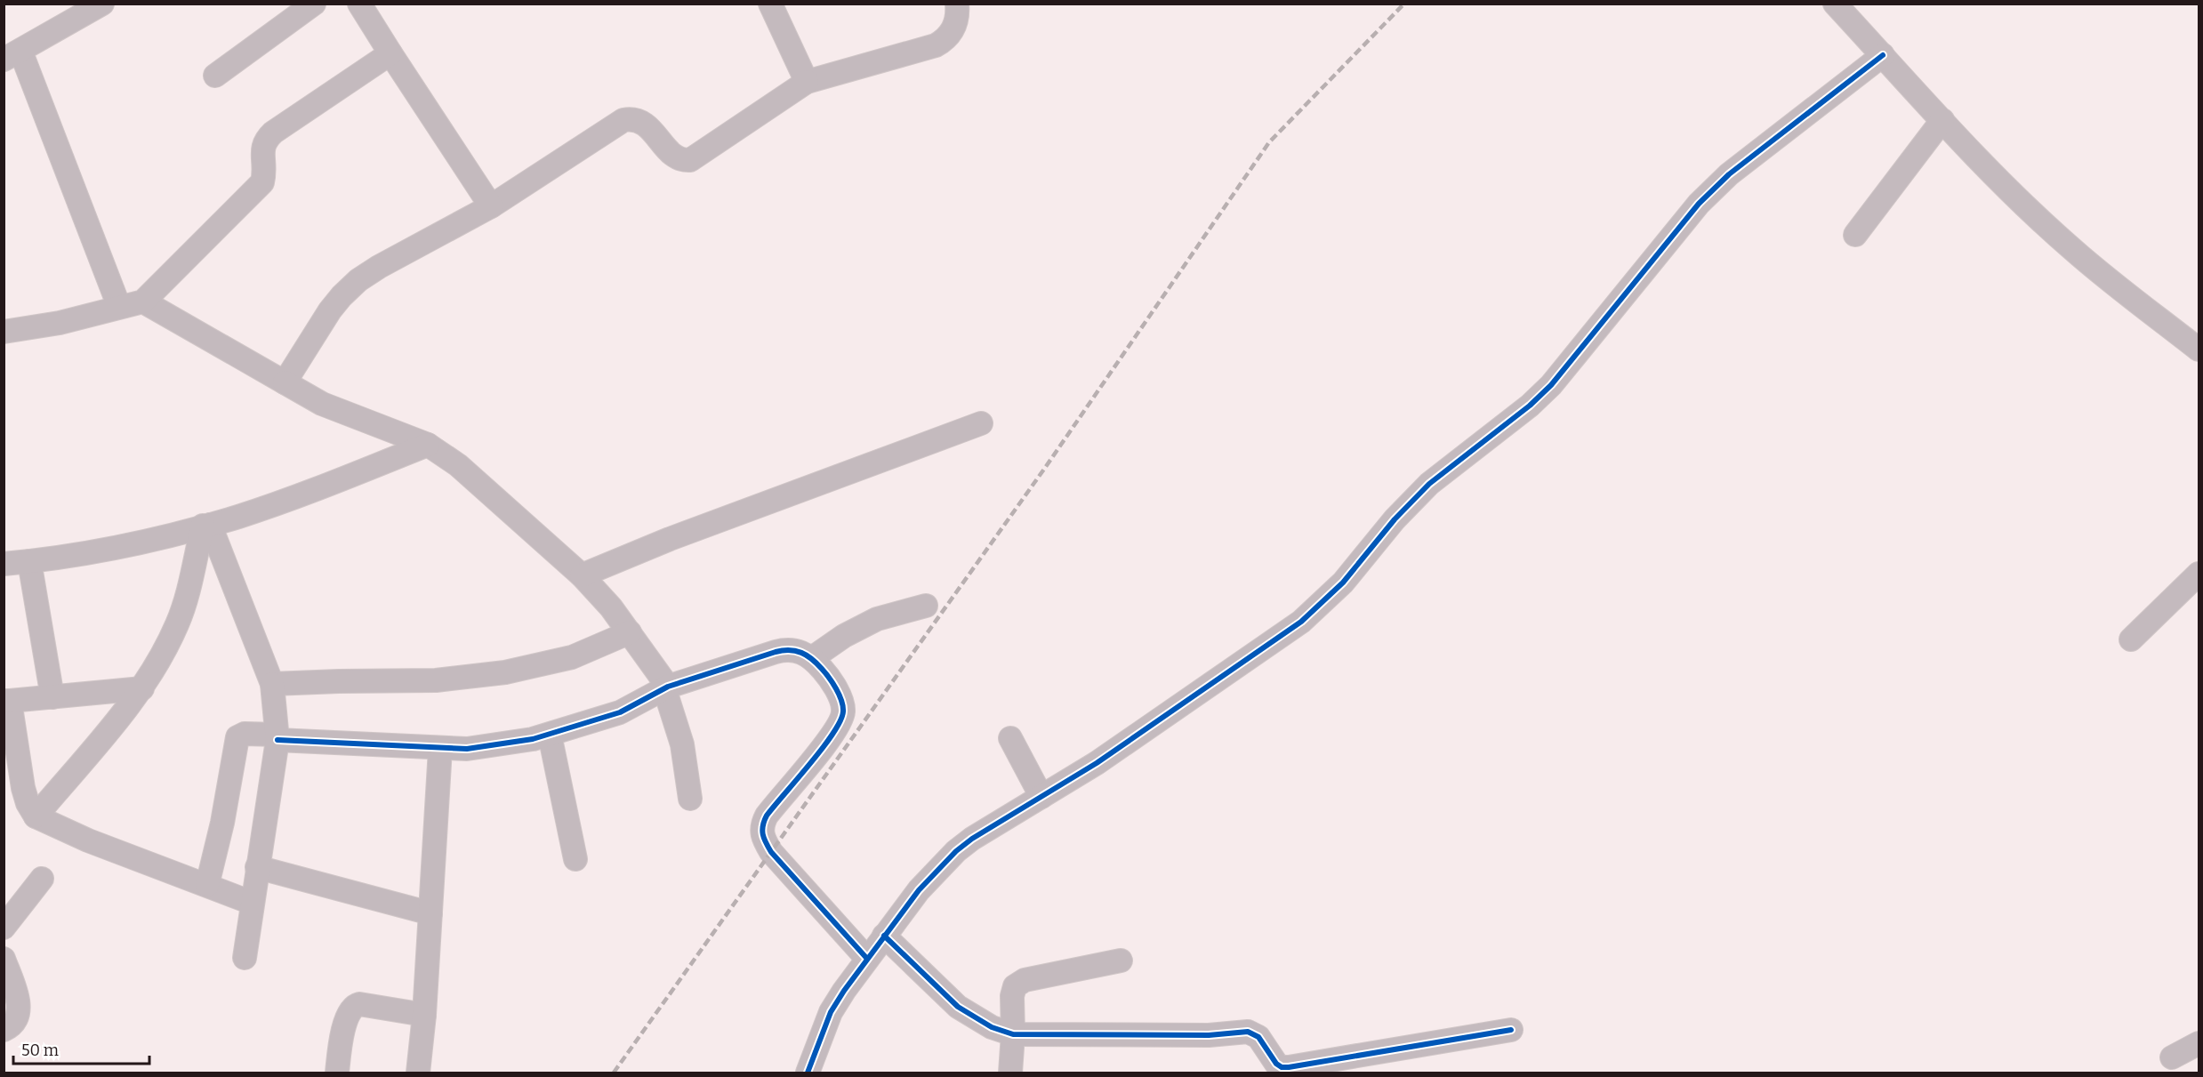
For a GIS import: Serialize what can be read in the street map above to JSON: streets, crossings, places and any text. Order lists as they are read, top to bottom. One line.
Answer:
{"scale_bar":"50 m"}
